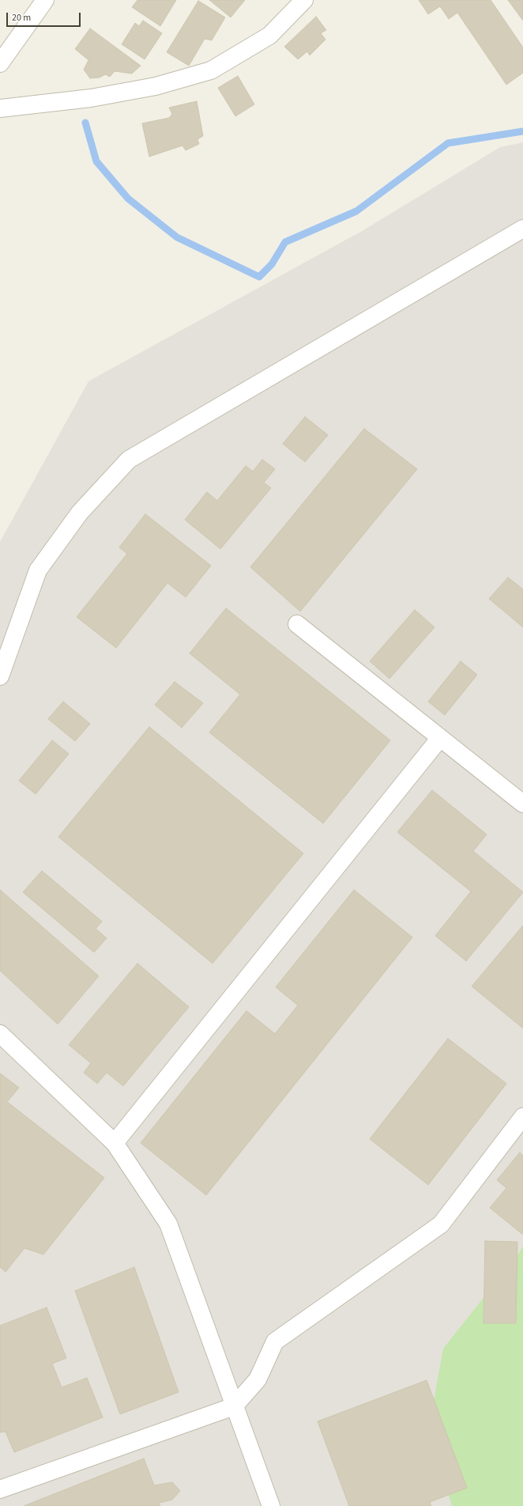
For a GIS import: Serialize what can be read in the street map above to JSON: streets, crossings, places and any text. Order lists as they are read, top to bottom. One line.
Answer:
{"scale_bar":"20 m"}
